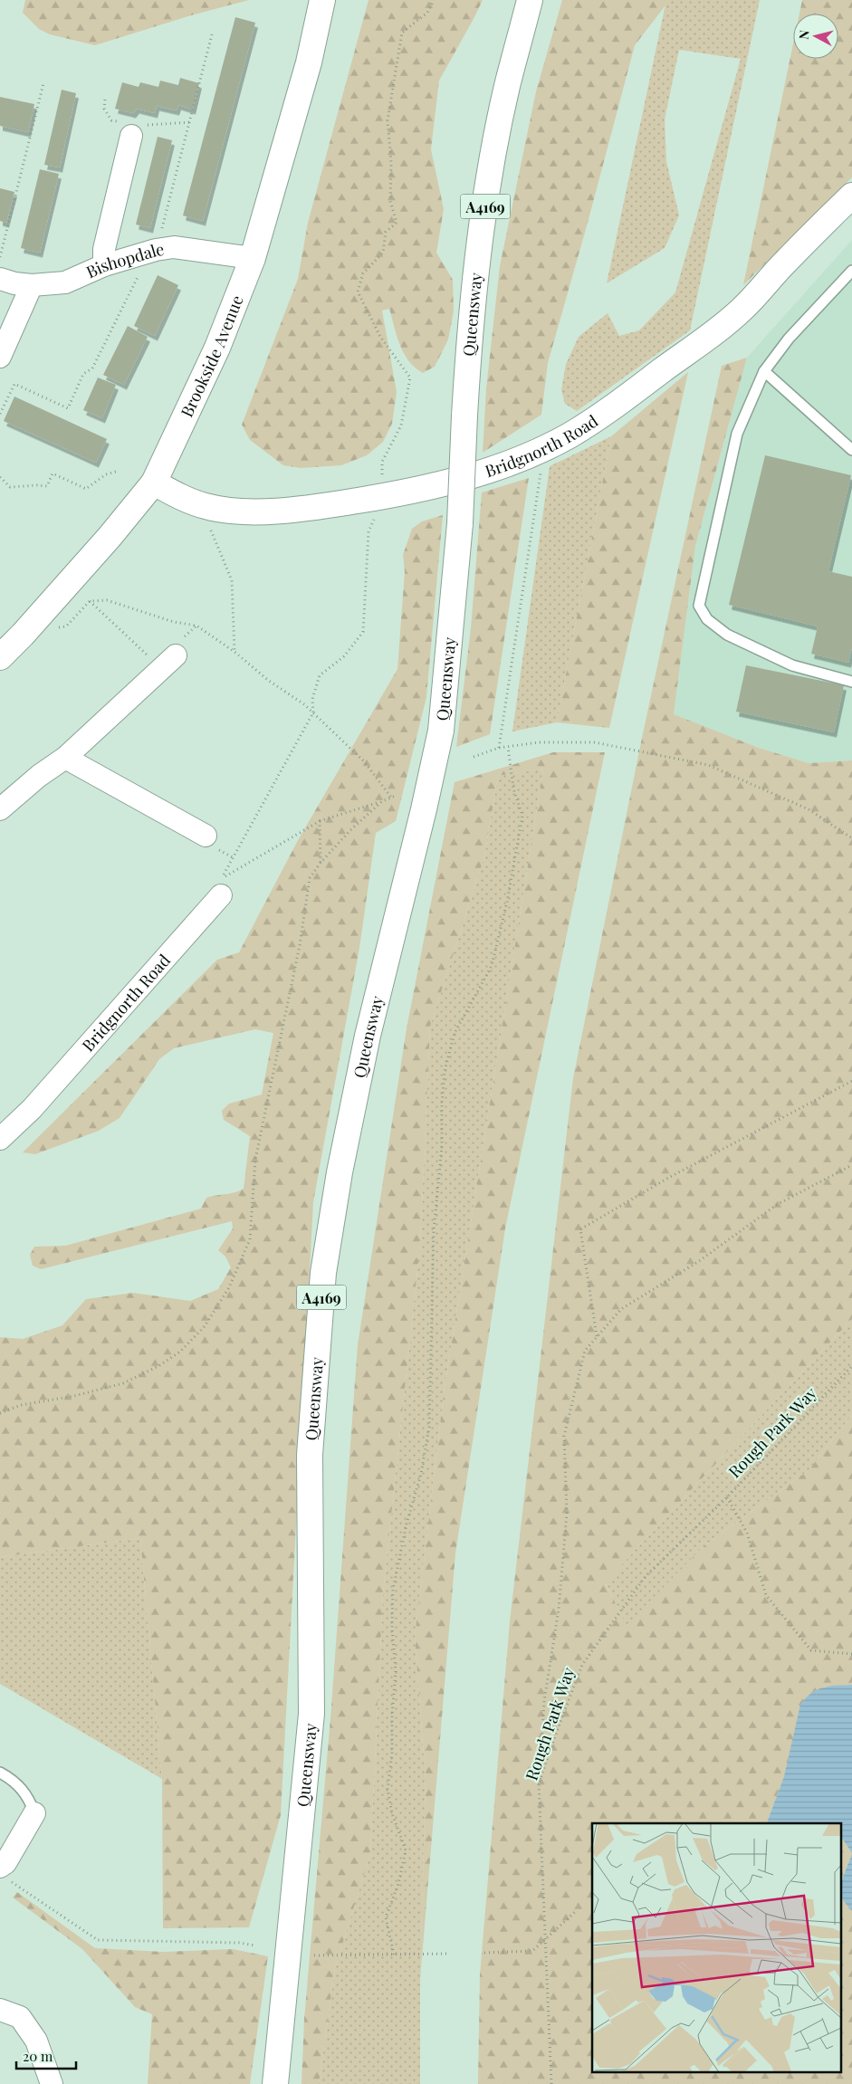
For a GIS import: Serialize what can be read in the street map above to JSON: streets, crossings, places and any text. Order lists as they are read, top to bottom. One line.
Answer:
{"streets":{"main road":["A4169","Queensway","Brookside Avenue","Bridgnorth Road"],"street":["Bishopdale"],"path":["Rough Park Way"]},"crossings":[["Bishopdale","Brookside Avenue"],["Brookside Avenue","Bridgnorth Road"]],"scale_bar":"20 m","north":"left"}
